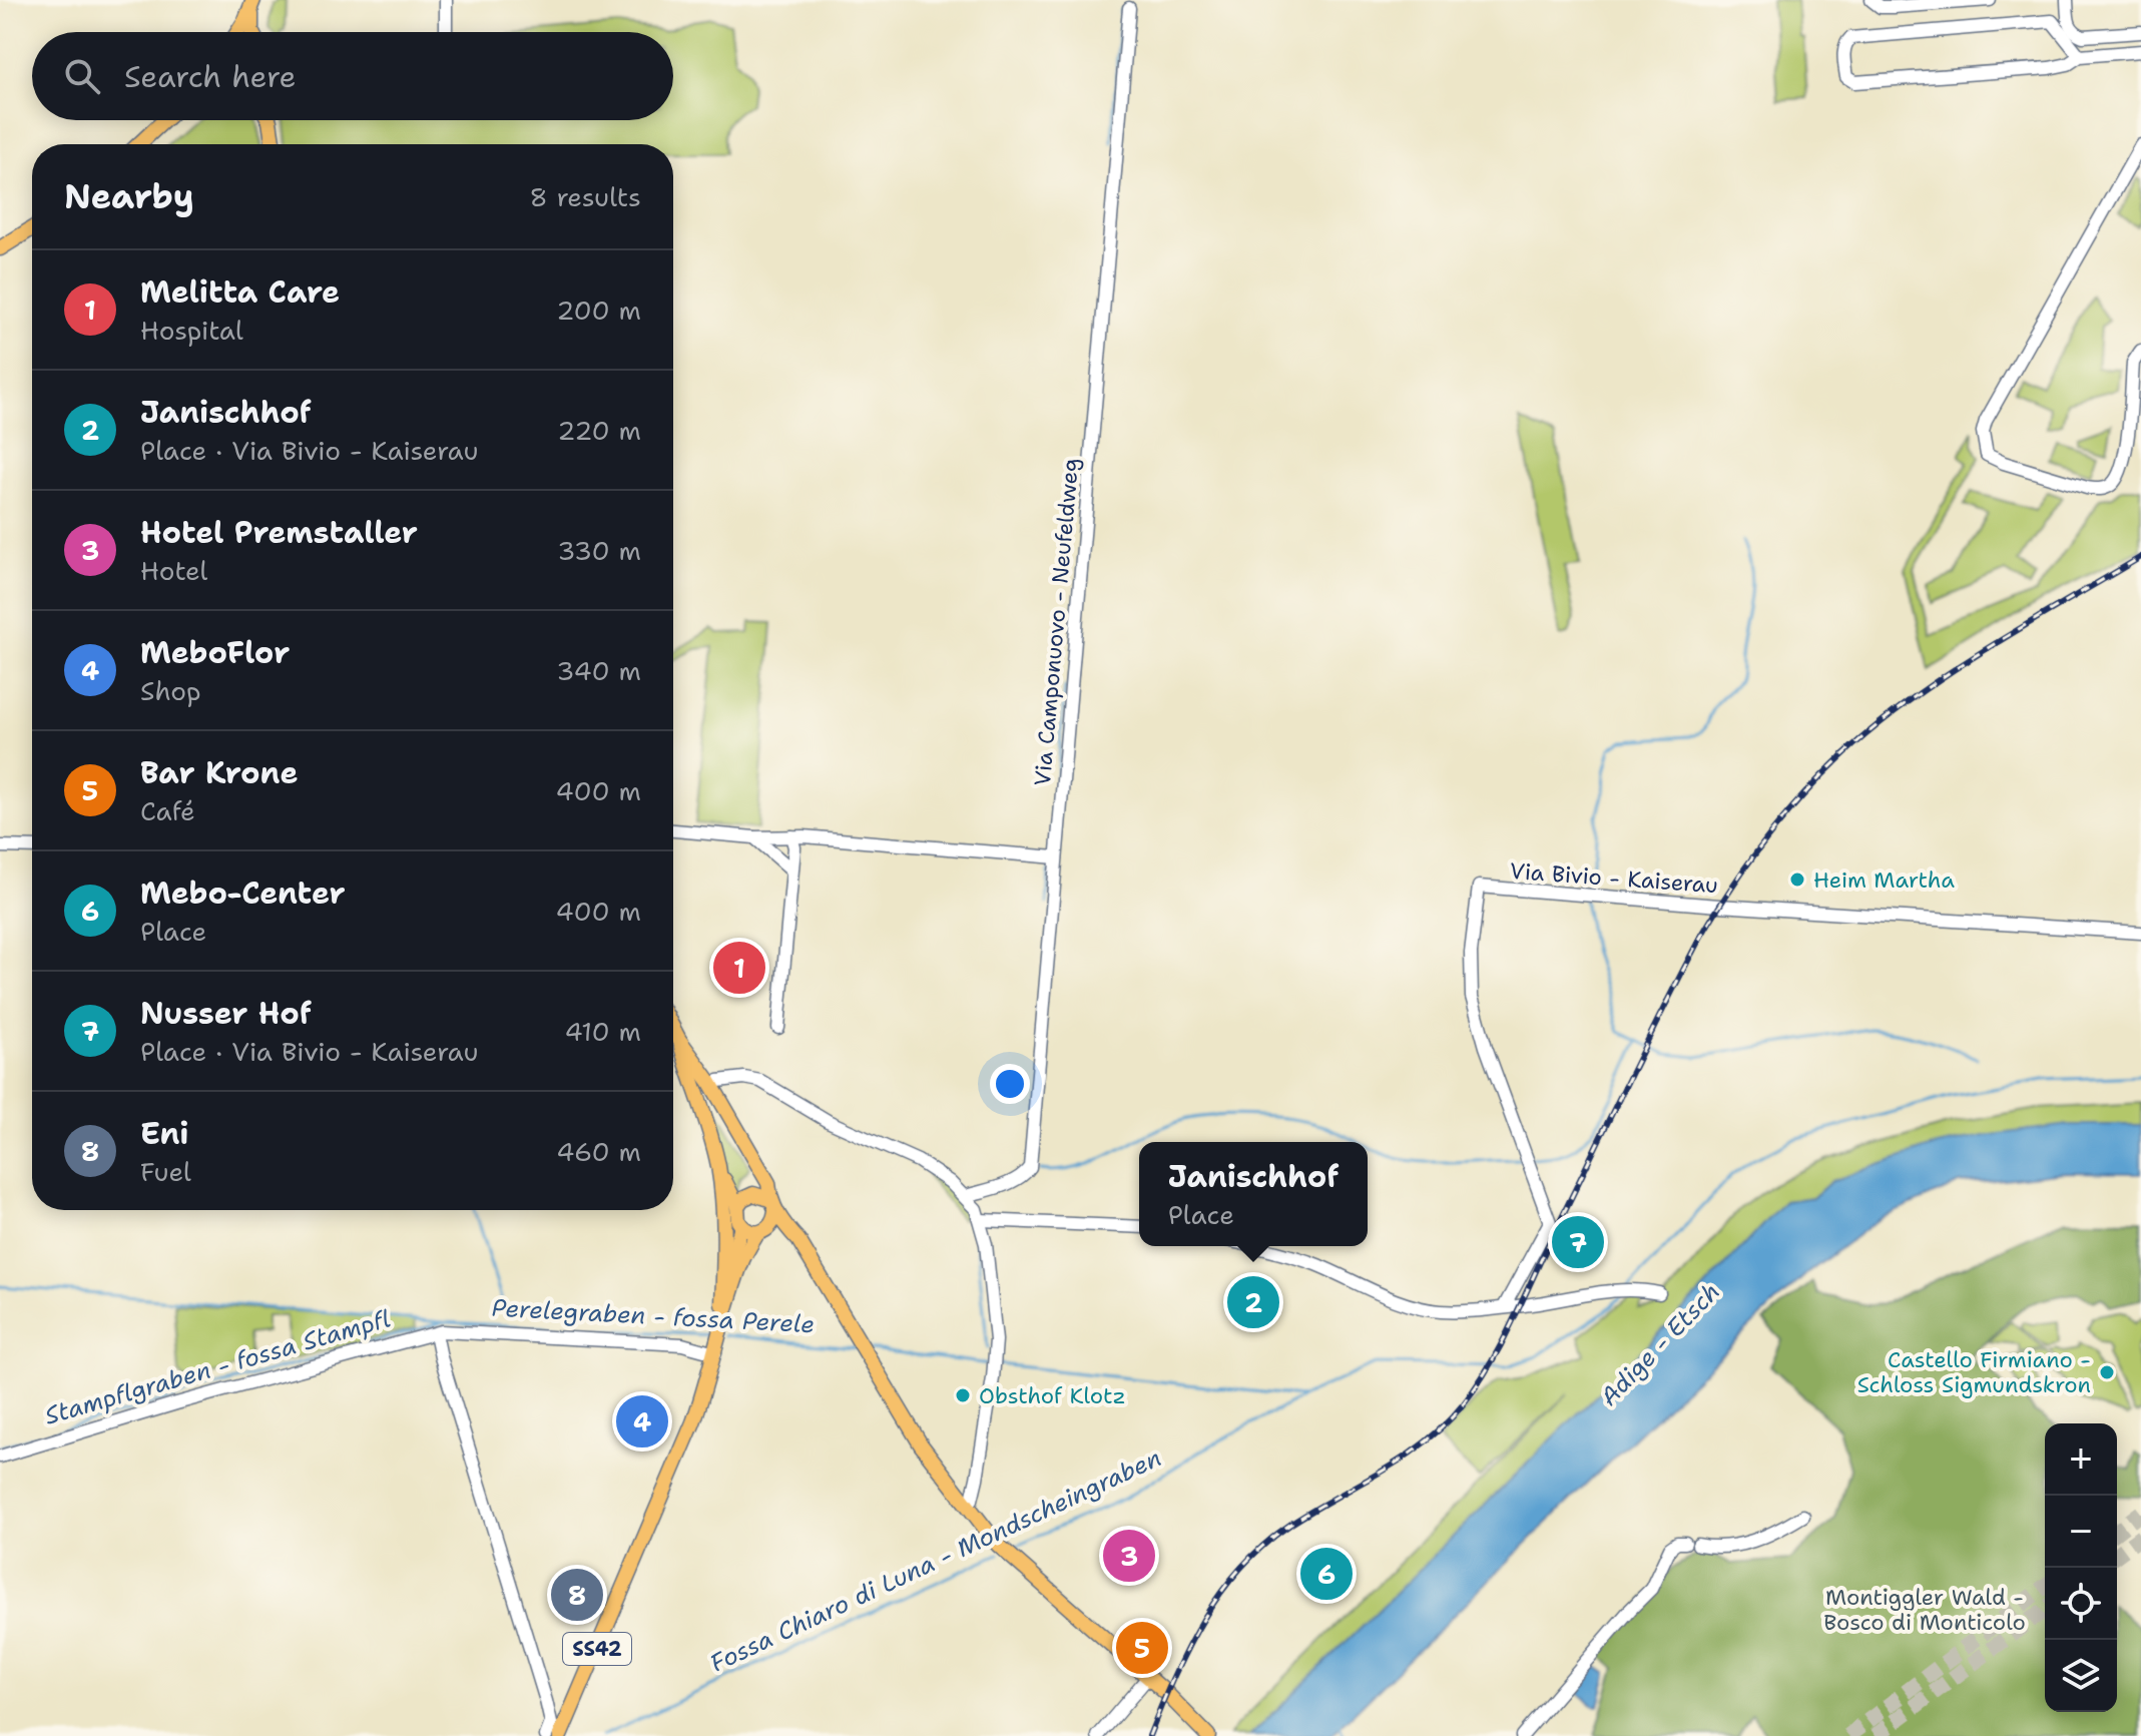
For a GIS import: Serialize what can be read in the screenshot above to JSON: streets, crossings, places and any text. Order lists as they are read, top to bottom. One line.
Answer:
{"streets":{"main road":["SS42"],"street":["Via Camponuovo - Neufeldweg","Via Bivio - Kaiserau"]},"water":["Perelegraben - fossa Perele","Adige - Etsch","Stampflgraben - fossa Stampfl","Fossa Chiaro di Luna - Mondscheingraben"],"parks":["Montiggler Wald - Bosco di Monticolo"],"places":["Heim Martha","Castello Firmiano - Schloss Sigmundskron","Obsthof Klotz"],"page":{"search":"Search here","heading":["Nearby","8 results"],"list":[{"mark":"1","name":"Melitta Care","note":"Hospital","value":"200 m"},{"mark":"2","name":"Janischhof","note":"Place · Via Bivio - Kaiserau","value":"220 m"},{"mark":"3","name":"Hotel Premstaller","note":"Hotel","value":"330 m"},{"mark":"4","name":"MeboFlor","note":"Shop","value":"340 m"},{"mark":"5","name":"Bar Krone","note":"Café","value":"400 m"},{"mark":"6","name":"Mebo-Center","note":"Place","value":"400 m"},{"mark":"7","name":"Nusser Hof","note":"Place · Via Bivio - Kaiserau","value":"410 m"},{"mark":"8","name":"Eni","note":"Fuel","value":"460 m"}],"pins":["1","7","2","4","3","6","8","5"],"popup":["Janischhof","Place"],"map_buttons":["+","−"]}}
